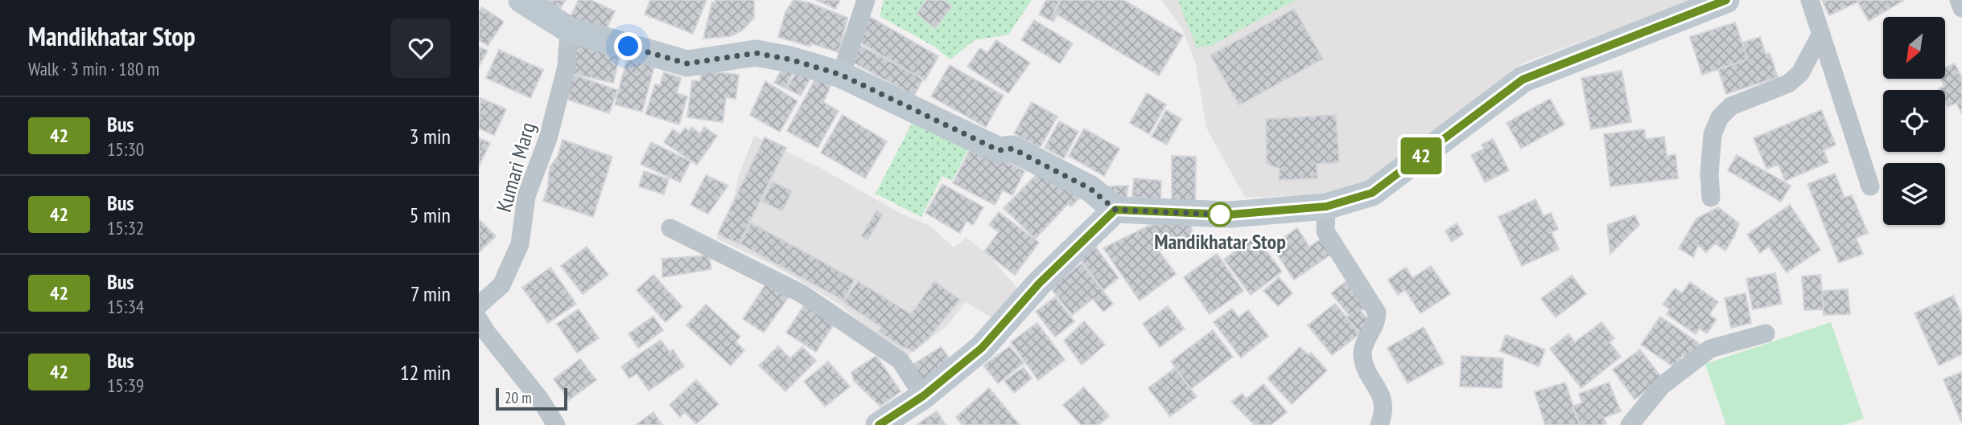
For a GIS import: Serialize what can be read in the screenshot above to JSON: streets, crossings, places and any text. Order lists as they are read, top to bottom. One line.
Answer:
{"streets":{"street":["Kumari Marg"]},"places":["Mandikhatar Stop"],"lines":["bus line 42"],"scale_bar":"20 m","north":"bottom left","page":{"heading":["Mandikhatar Stop","Walk · 3 min · 180 m"],"on_map":"42","list":[{"mark":"42","name":"Bus","note":"15:30","value":"3 min"},{"mark":"42","name":"Bus","note":"15:32","value":"5 min"},{"mark":"42","name":"Bus","note":"15:34","value":"7 min"},{"mark":"42","name":"Bus","note":"15:39","value":"12 min"}],"scale":"20 m"}}
